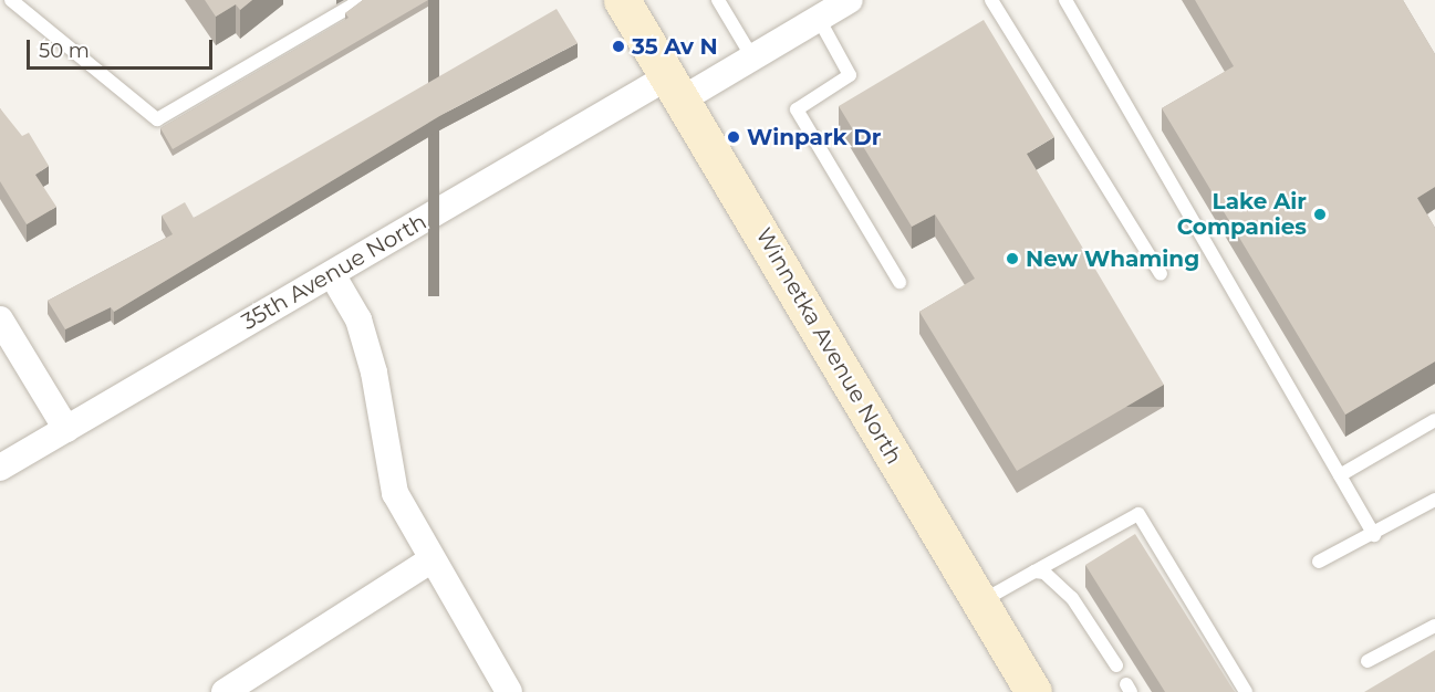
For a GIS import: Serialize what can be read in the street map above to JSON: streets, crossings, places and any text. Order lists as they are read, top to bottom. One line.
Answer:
{"streets":{"main road":["Winnetka Avenue North"],"street":["35th Avenue North"]},"crossings":[["35th Avenue North","Winnetka Avenue North"]],"places":["35 Av N","Winpark Dr","Lake Air Companies","New Whaming"],"scale_bar":"50 m"}
